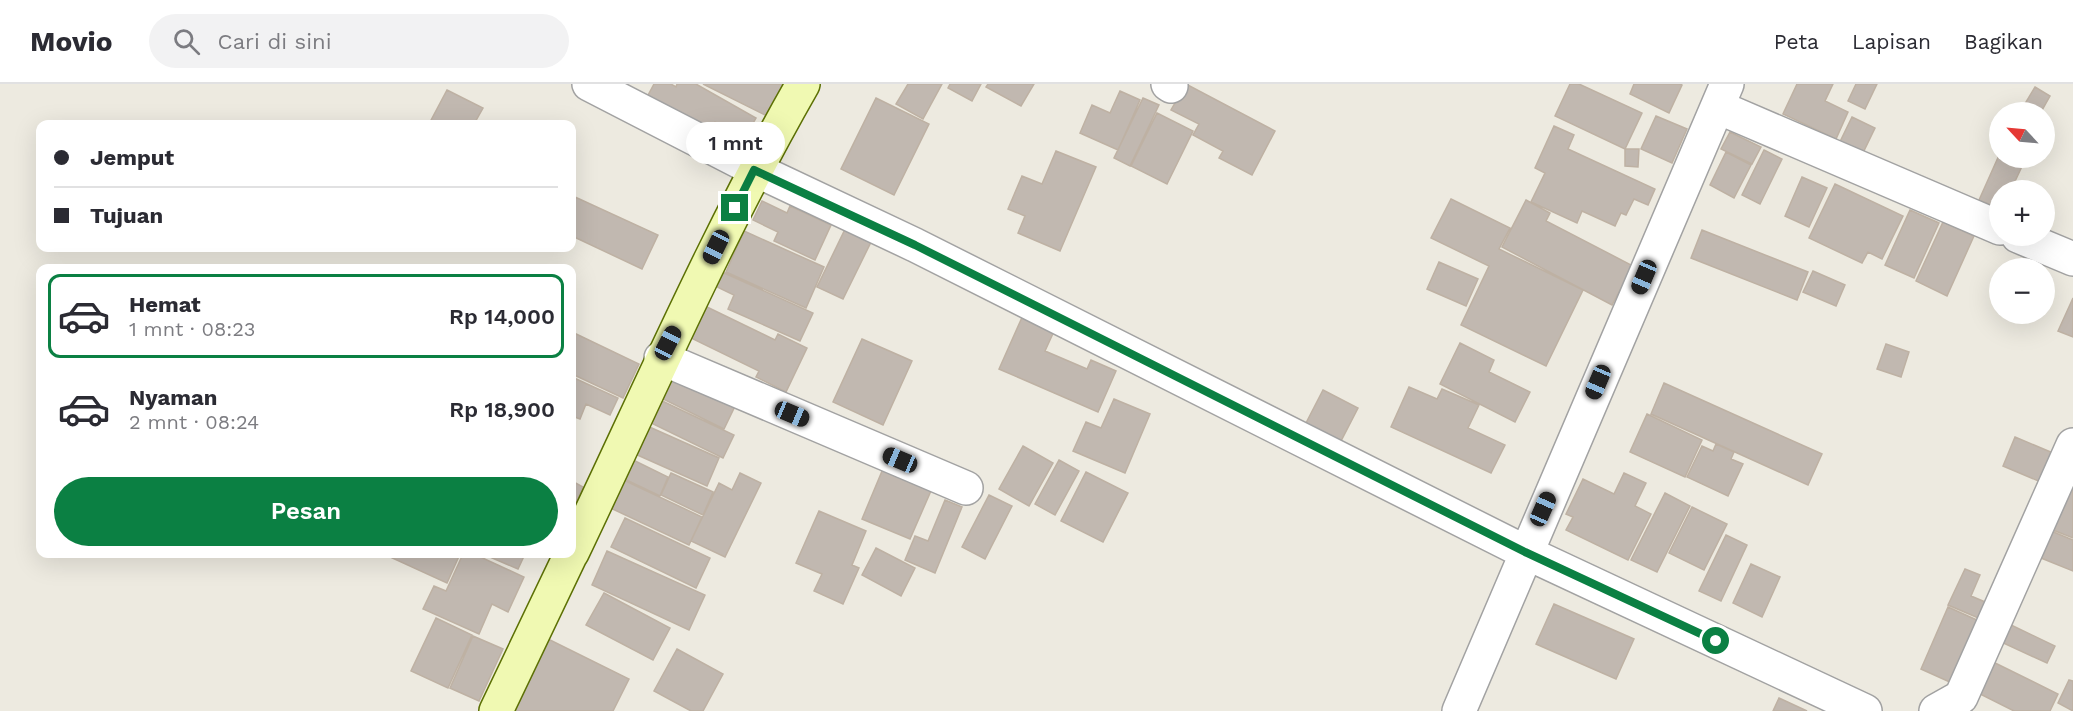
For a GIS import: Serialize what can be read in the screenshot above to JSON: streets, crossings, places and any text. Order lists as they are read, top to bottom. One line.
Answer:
{"north":"top left","page":{"header":"Movio","search":"Cari di sini","nav":["Peta","Lapisan","Bagikan"],"map_buttons":["+","−"],"banner":["Jemput","Tujuan"],"bubble":"1 mnt","list":[{"name":"Hemat","note":"1 mnt · 08:23","value":"Rp 14,000"},{"name":"Nyaman","note":"2 mnt · 08:24","value":"Rp 18,900"}],"buttons":"Pesan"}}
